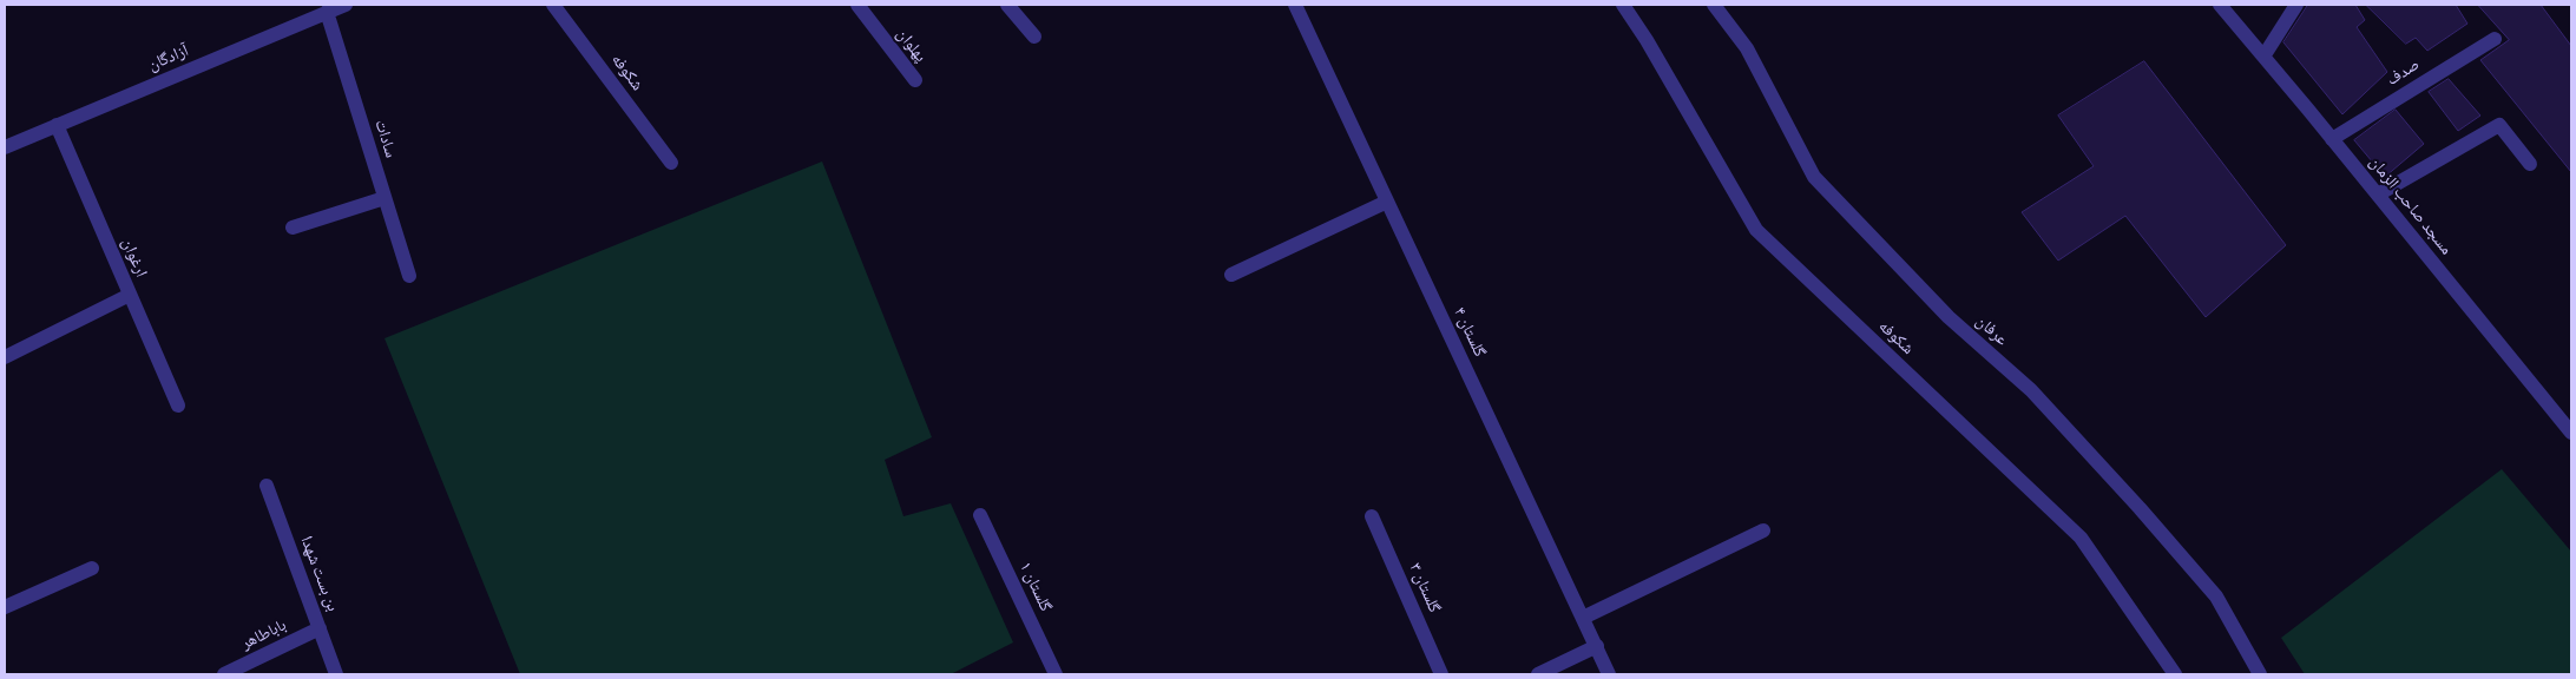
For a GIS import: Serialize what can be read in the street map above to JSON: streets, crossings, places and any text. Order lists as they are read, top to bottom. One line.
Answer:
{"streets":{"street":["پهلوان","آزادگان","شکوفه","صدف","سادات","مسجد صاحب الزمان","ارغوان","عرفان","گلستان ۴","بن بست شهدا","گلستان ۱","گلستان ۳","باباطاهر"]},"crossings":[["آزادگان","سادات"],["آزادگان","ارغوان"],["صدف","مسجد صاحب الزمان"],["بن بست شهدا","باباطاهر"]]}
